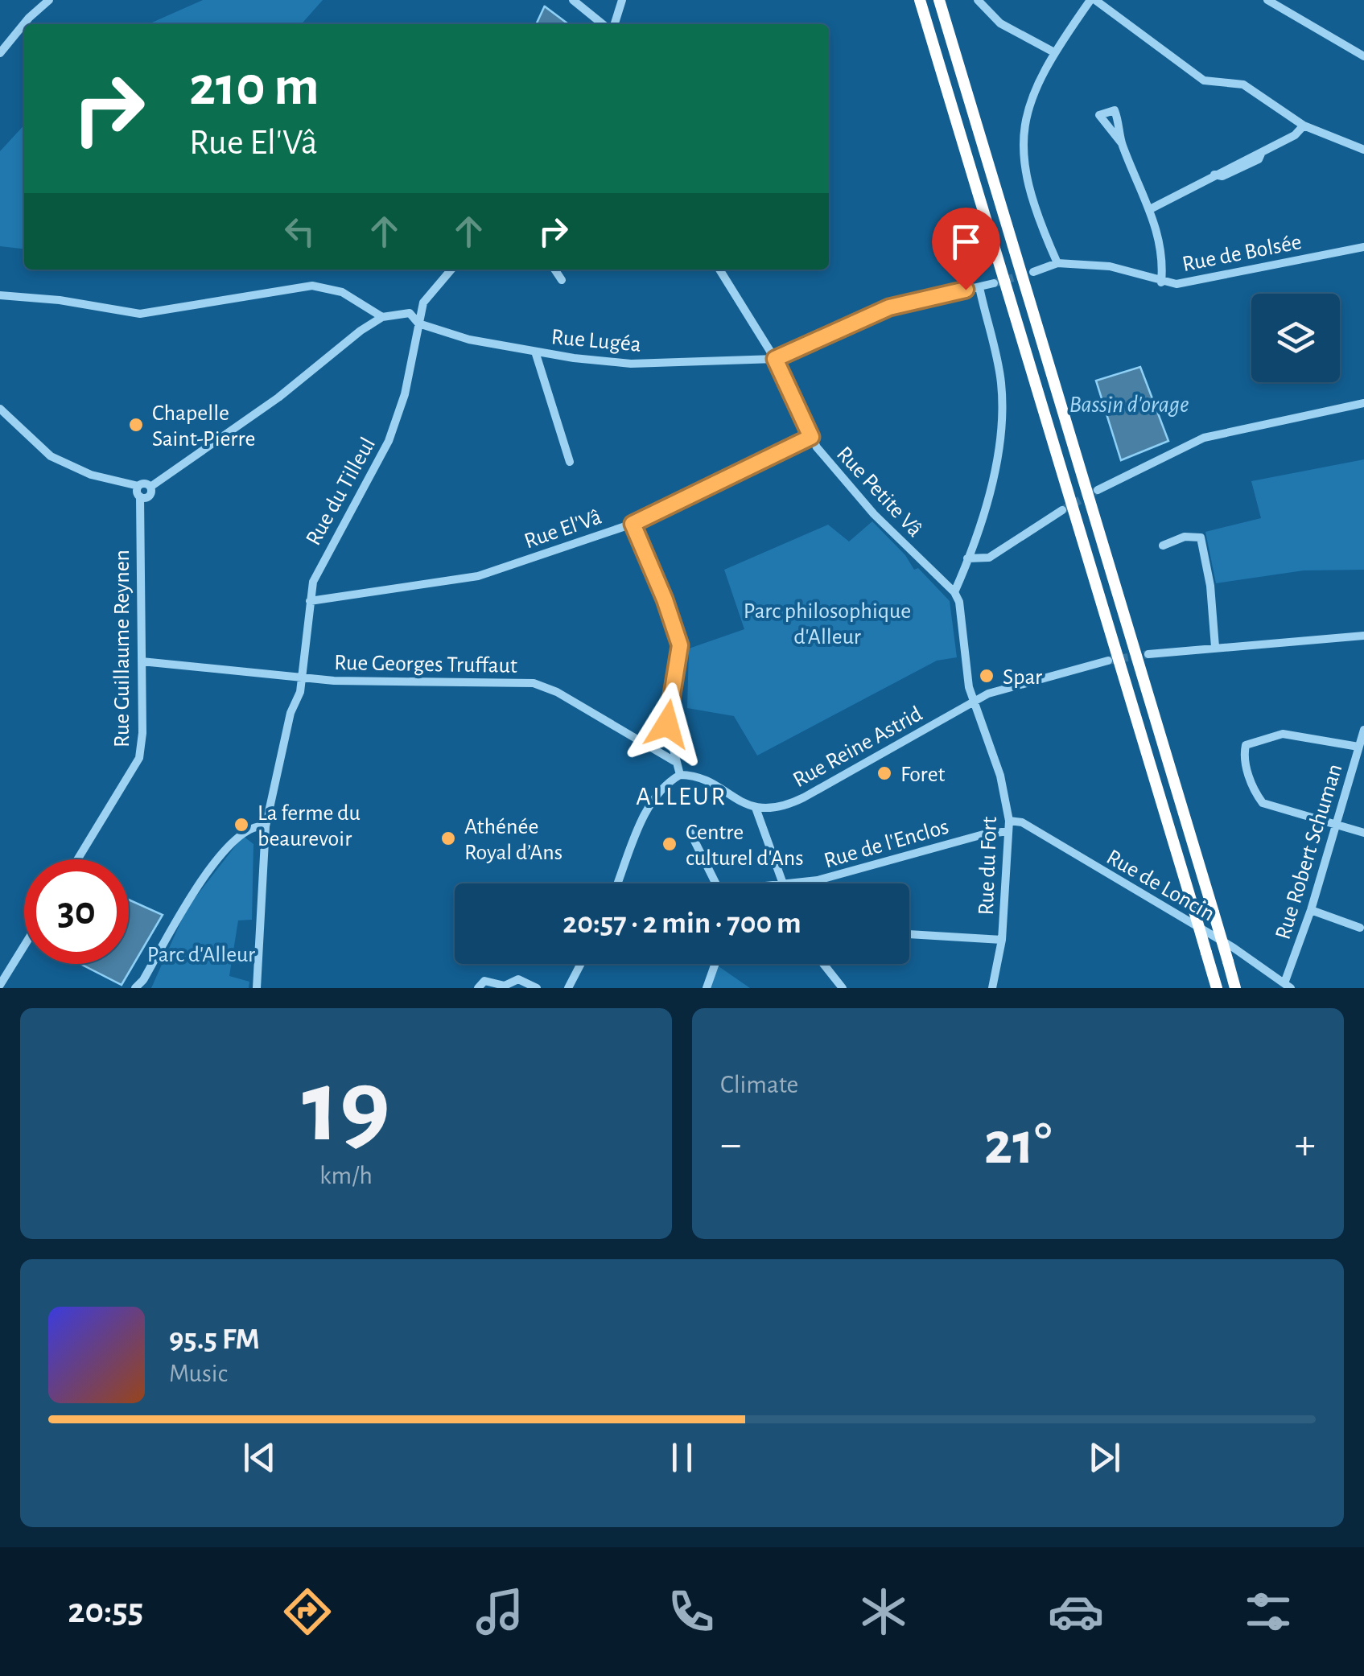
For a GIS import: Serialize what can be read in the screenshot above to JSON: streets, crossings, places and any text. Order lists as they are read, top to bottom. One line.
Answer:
{"streets":{"street":["Rue de Bolsée","Rue Lugéa","Rue du Tilleul","Rue Petite Vâ","Rue El'Vâ","Rue Guillaume Reynen","Rue Georges Truffaut","Rue Reine Astrid","Rue de l'Enclos","Rue Robert Schuman","Rue du Fort","Rue de Loncin"]},"crossings":[["Rue Lugéa","Rue du Tilleul"],["Rue Lugéa","Rue Petite Vâ"],["Rue du Tilleul","Rue El'Vâ"],["Rue du Tilleul","Rue Georges Truffaut"],["Rue Petite Vâ","Rue El'Vâ"],["Rue Petite Vâ","Rue du Fort"],["Rue Guillaume Reynen","Rue Georges Truffaut"],["Rue Reine Astrid","Rue du Fort"],["Rue de l'Enclos","Rue du Fort"],["Rue Robert Schuman","Rue de Loncin"],["Rue du Fort","Rue de Loncin"]],"districts":["ALLEUR"],"water":["Bassin d'orage"],"parks":["Parc philosophique d'Alleur","Parc d'Alleur"],"places":["Chapelle Saint-Pierre","Spar","Foret","La ferme du beaurevoir","Athénée Royal d’Ans","Centre culturel d'Ans"],"page":{"turn":["210 m","Rue El'Vâ"],"limit":"30","trip":"20:57 · 2 min · 700 m","tile":[["19","km/h"],"Climate"],"heat":["−","21°","+"],"song":["95.5 FM","Music"],"tabs":"20:55"}}
